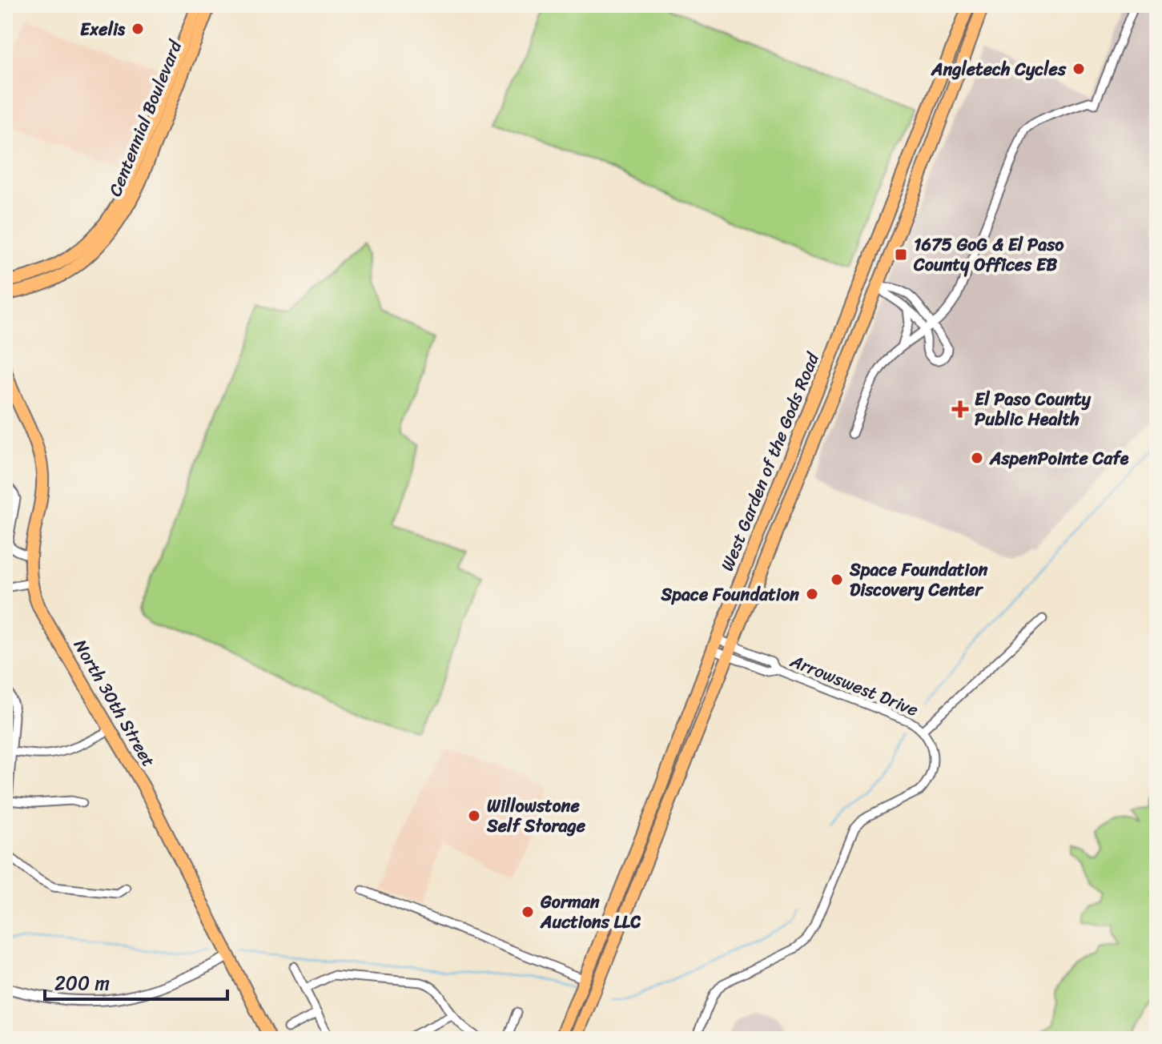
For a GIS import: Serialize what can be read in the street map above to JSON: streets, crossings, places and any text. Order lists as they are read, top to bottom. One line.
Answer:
{"streets":{"main road":["Centennial Boulevard","West Garden of the Gods Road","North 30th Street"],"street":["Arrowswest Drive"]},"crossings":[["West Garden of the Gods Road","Arrowswest Drive"]],"places":{"other":["Exelis","Angletech Cycles","AspenPointe Cafe","Space Foundation Discovery Center","Space Foundation","Willowstone Self Storage","Gorman Auctions LLC"],"transit":["1675 GoG & El Paso County Offices EB"],"health":["El Paso County Public Health"]},"scale_bar":"200 m"}
